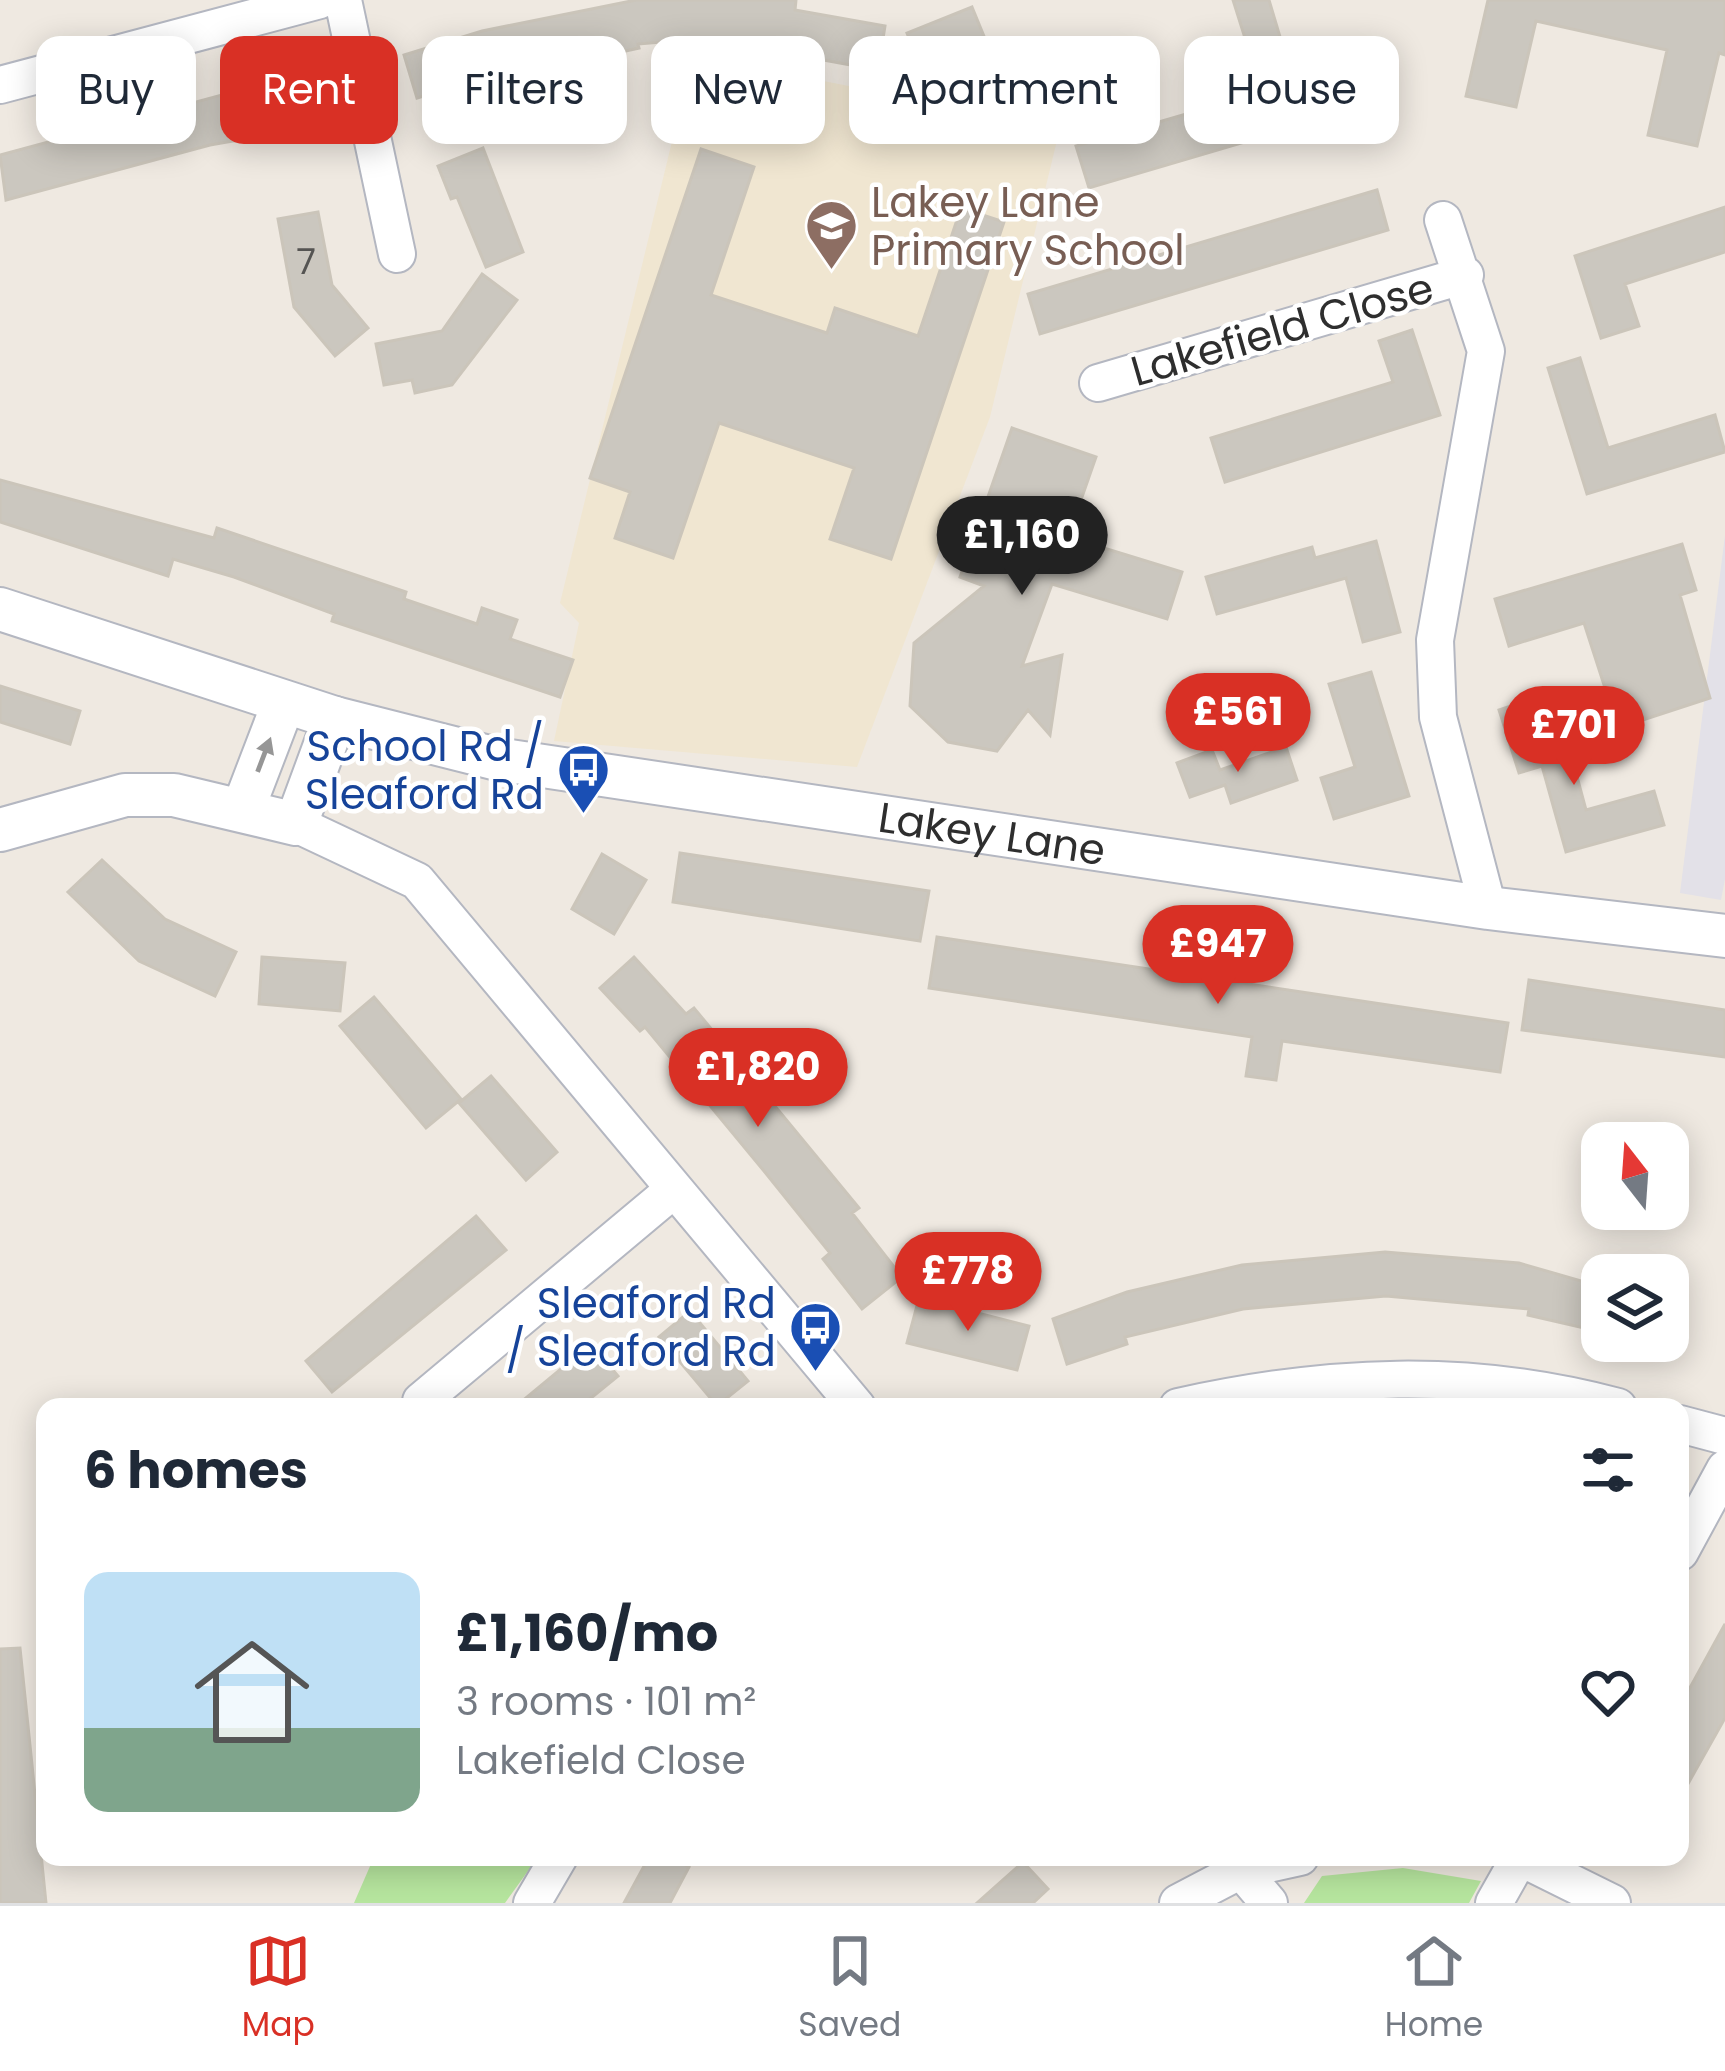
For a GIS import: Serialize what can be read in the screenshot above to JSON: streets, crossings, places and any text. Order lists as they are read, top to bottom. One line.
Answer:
{"streets":{"street":["Lakefield Close","Lakey Lane"]},"crossings":[["Lakefield Close","Lakey Lane"]],"places":{"school or university":["Lakey Lane Primary School"],"bus stop":["School Rd / Sleaford Rd","Sleaford Rd / Sleaford Rd"]},"house_numbers":["7"],"north":"top","page":{"chip":["Buy","Rent","Filters","New","Apartment","House"],"price":["£1,160","£561","£701","£947","£1,820","£778"],"heading":"6 homes","list":[{"name":"£1,160/mo","note":"3 rooms · 101 m² · Lakefield Close"}],"tabs":["Map","Saved","Home"]}}
